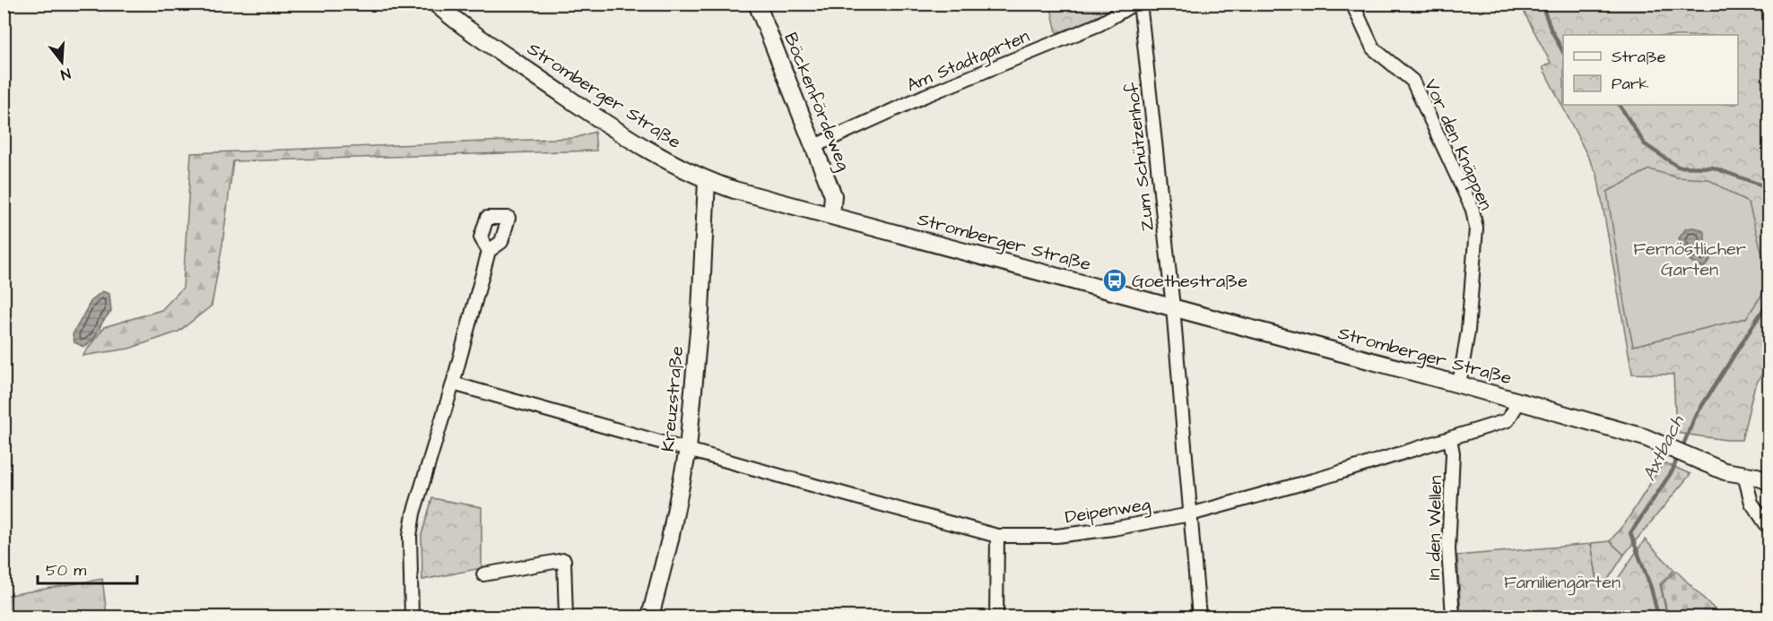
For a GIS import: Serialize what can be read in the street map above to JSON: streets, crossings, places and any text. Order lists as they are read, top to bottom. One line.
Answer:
{"streets":{"main road":["Stromberger Straße","Böckenfördeweg","Kreuzstraße"],"street":["Am Stadtgarten","Vor den Knäppen","Zum Schützenhof","Deipenweg","In den Wellen"]},"crossings":[["Am Stadtgarten","Böckenfördeweg"],["Am Stadtgarten","Zum Schützenhof"],["Stromberger Straße","Böckenfördeweg"],["Stromberger Straße","Vor den Knäppen"],["Stromberger Straße","Zum Schützenhof"],["Stromberger Straße","Kreuzstraße"],["Stromberger Straße","Deipenweg"],["Kreuzstraße","Deipenweg"],["Deipenweg","In den Wellen"]],"water":["Axtbach"],"parks":["Fernöstlicher Garten","Familiengärten"],"places":{"bus stop":["Goethestraße"]},"legend":["Straße","Park"],"scale_bar":"50 m","north":"bottom"}
